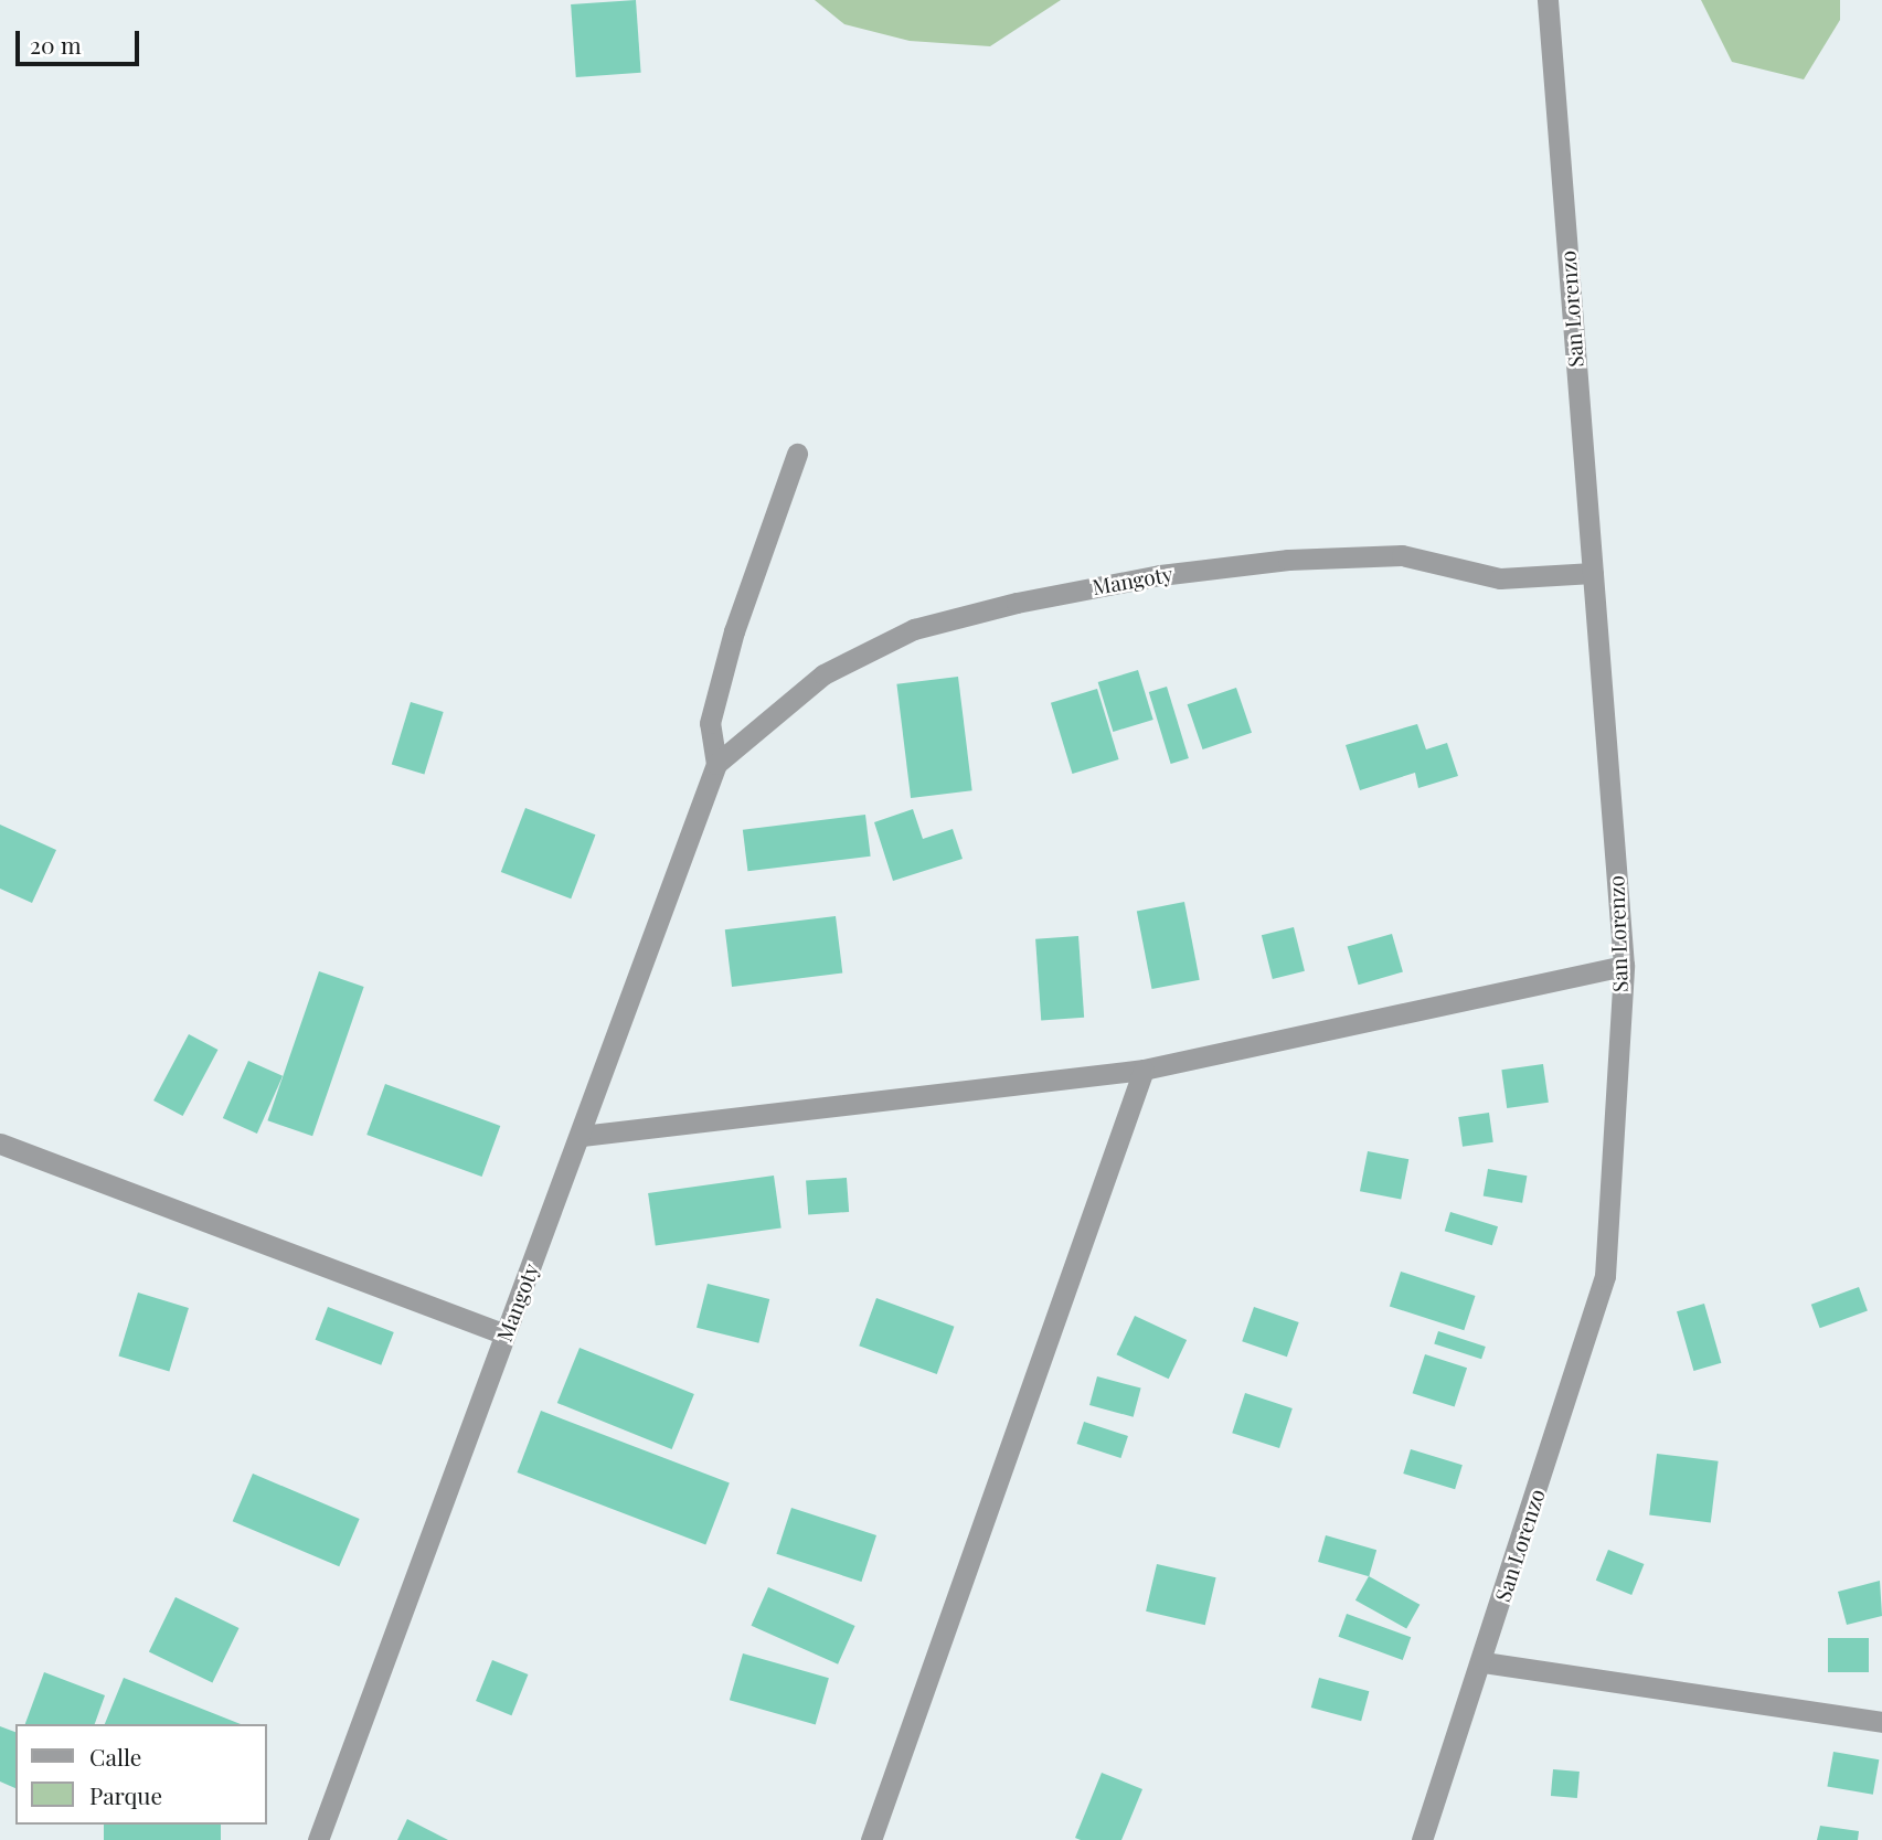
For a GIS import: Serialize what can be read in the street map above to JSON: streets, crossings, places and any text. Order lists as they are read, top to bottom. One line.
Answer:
{"streets":{"street":["San Lorenzo","Mangoty"]},"crossings":[["San Lorenzo","Mangoty"]],"legend":["Calle","Parque"],"scale_bar":"20 m"}
